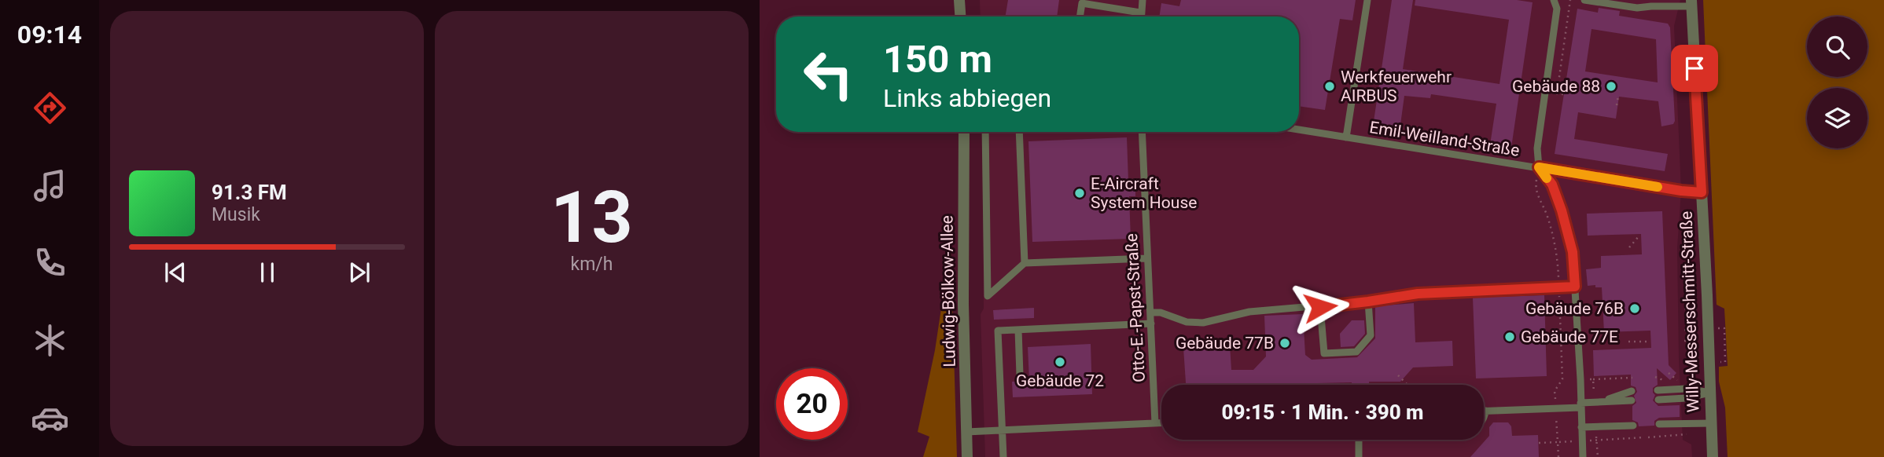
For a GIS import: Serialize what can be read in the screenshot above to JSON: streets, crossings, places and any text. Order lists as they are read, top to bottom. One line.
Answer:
{"streets":{"street":["Ludwig-Bölkow-Allee","Willy-Messerschmitt-Straße"],"lane":["Emil-Weilland-Straße","Otto-E.-Papst-Straße"]},"crossings":[["Emil-Weilland-Straße","Willy-Messerschmitt-Straße"]],"places":["Werkfeuerwehr AIRBUS","Gebäude 88","E-Aircraft System House","Gebäude 76B","Gebäude 77E","Gebäude 77B","Gebäude 72"],"page":{"tabs":"09:14","tile":["13","km/h"],"turn":["150 m","Links abbiegen"],"song":["91.3 FM","Musik"],"limit":"20","trip":"09:15 · 1 Min. · 390 m"}}
